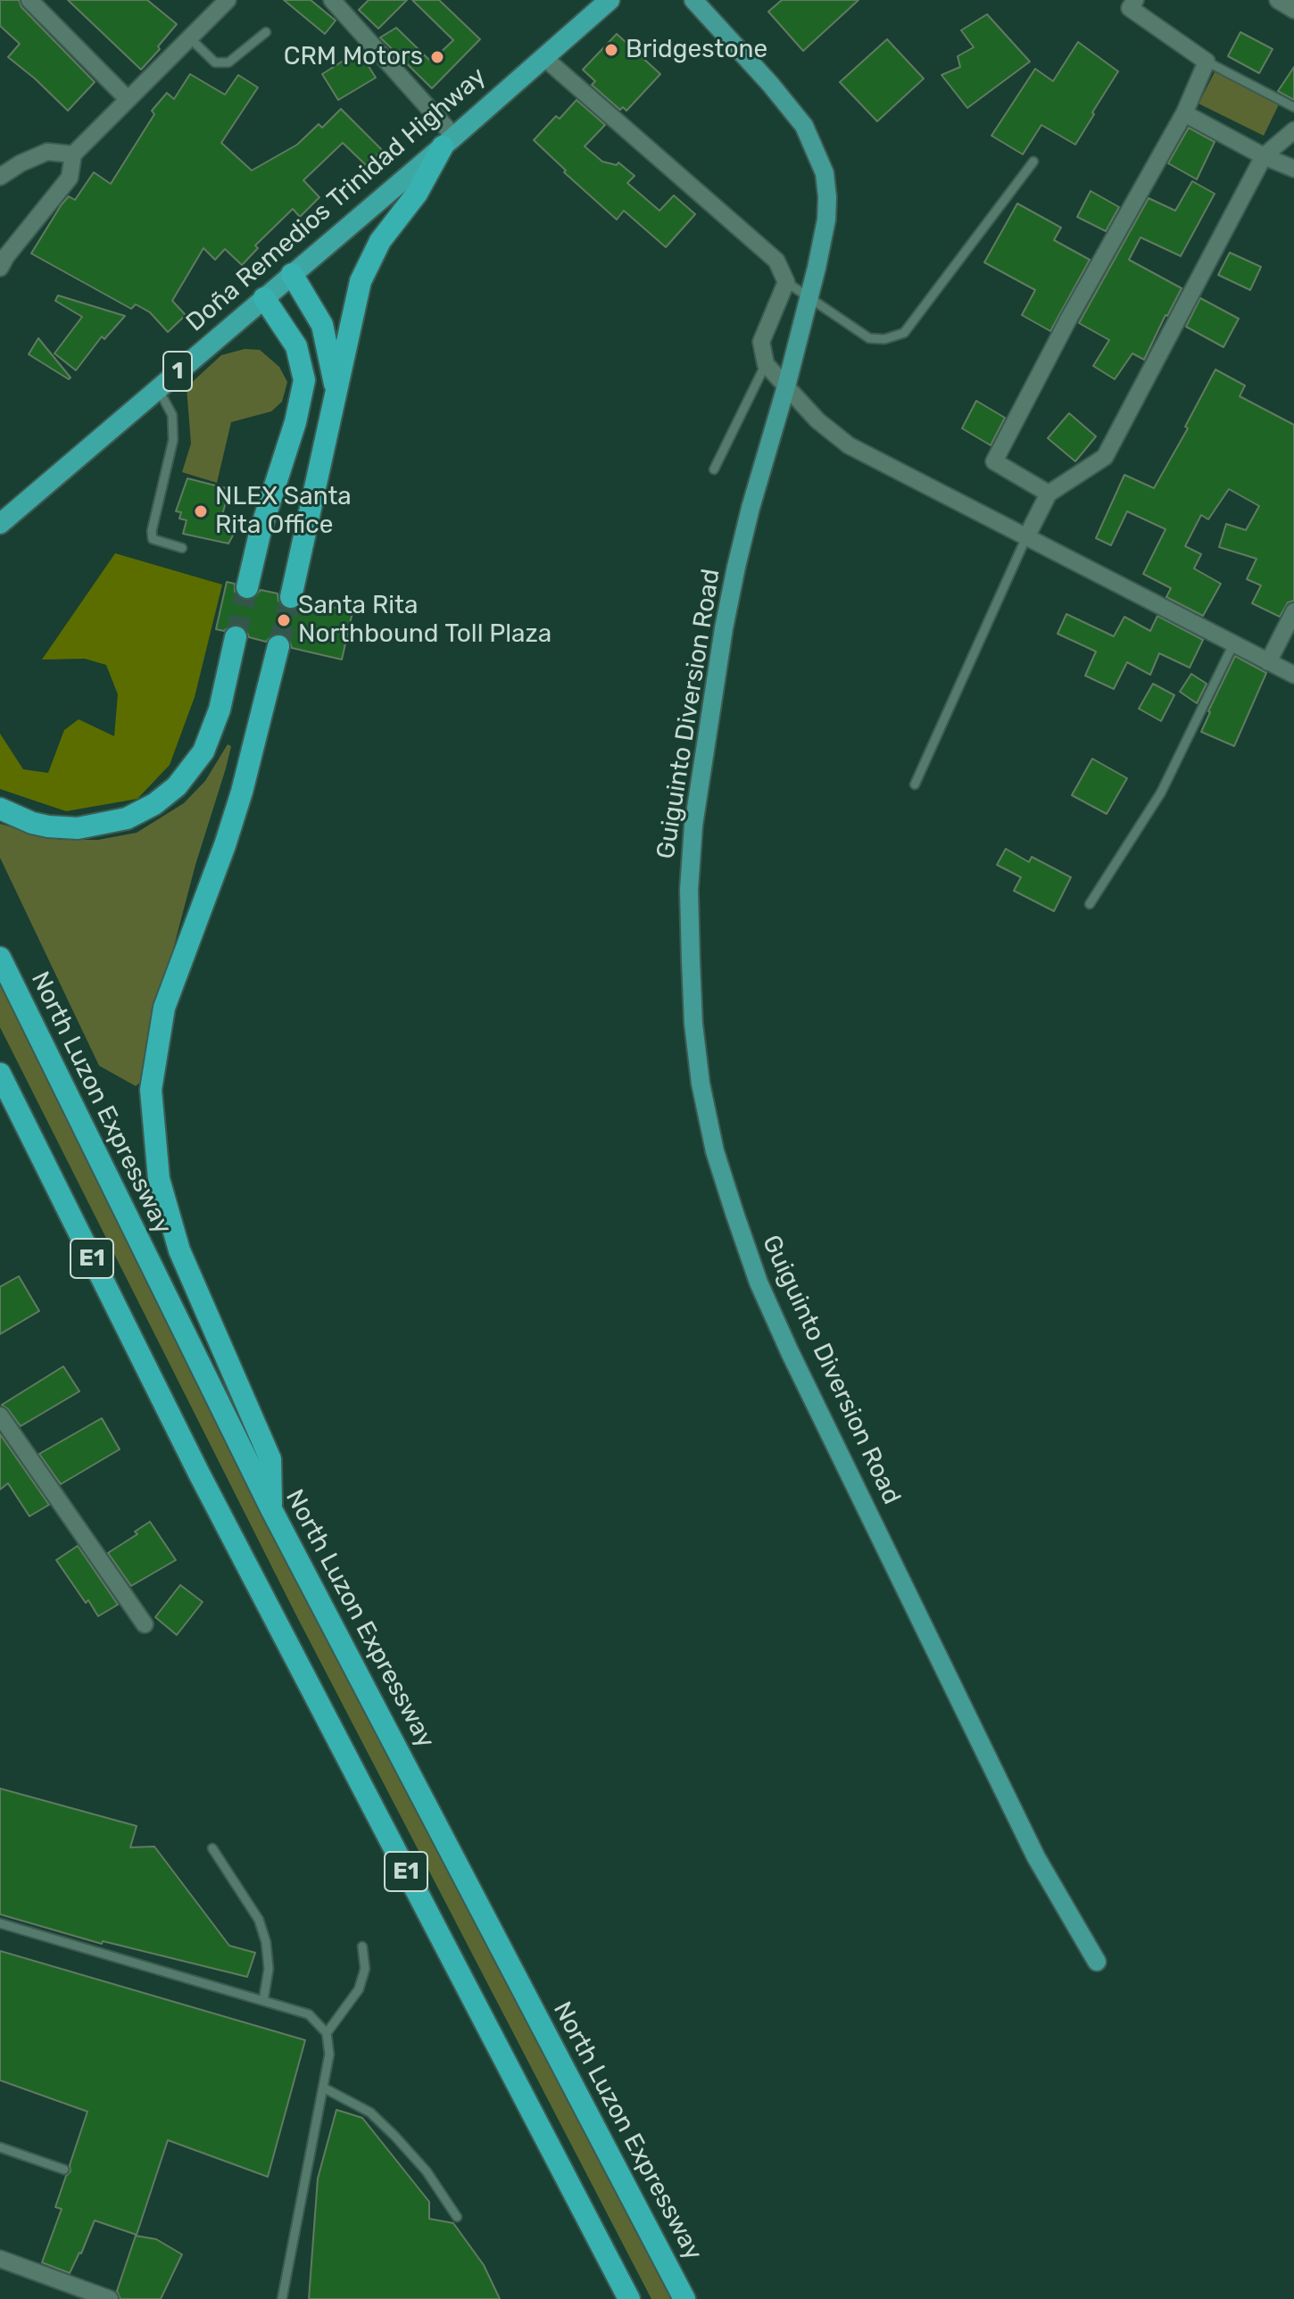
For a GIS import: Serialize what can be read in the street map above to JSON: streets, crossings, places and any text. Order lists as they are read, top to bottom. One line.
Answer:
{"streets":{"highway":["Doña Remedios Trinidad Highway","1","North Luzon Expressway","E1"],"main road":["Guiguinto Diversion Road"]},"places":["Bridgestone","CRM Motors","NLEX Santa Rita Office","Santa Rita Northbound Toll Plaza"]}
